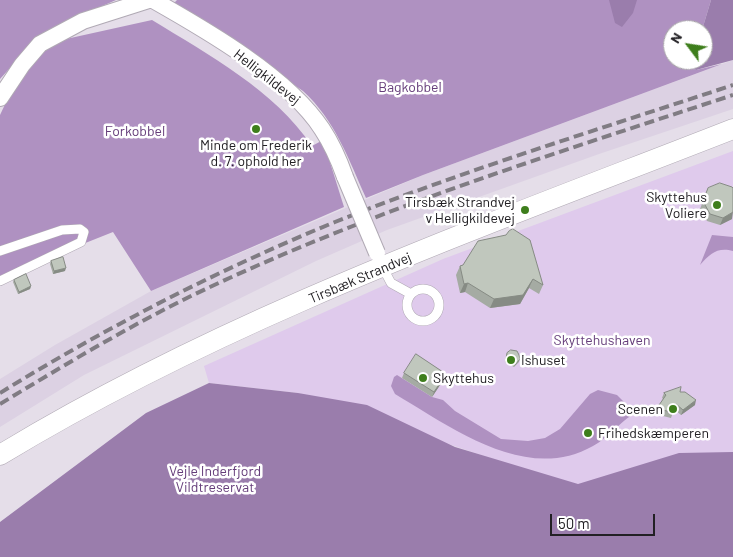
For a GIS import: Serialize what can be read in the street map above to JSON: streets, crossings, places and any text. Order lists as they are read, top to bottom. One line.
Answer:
{"streets":{"street":["Helligkildevej","Tirsbæk Strandvej"]},"crossings":[["Helligkildevej","Tirsbæk Strandvej"]],"parks":["Bagkobbel","Forkobbel","Skyttehushaven","Vejle Inderfjord Vildtreservat"],"places":["Minde om Frederik d. 7. ophold her","Skyttehus Voliere","Tirsbæk Strandvej v Helligkildevej","Ishuset","Skyttehus","Scenen","Frihedskæmperen"],"scale_bar":"50 m","north":"top left"}
